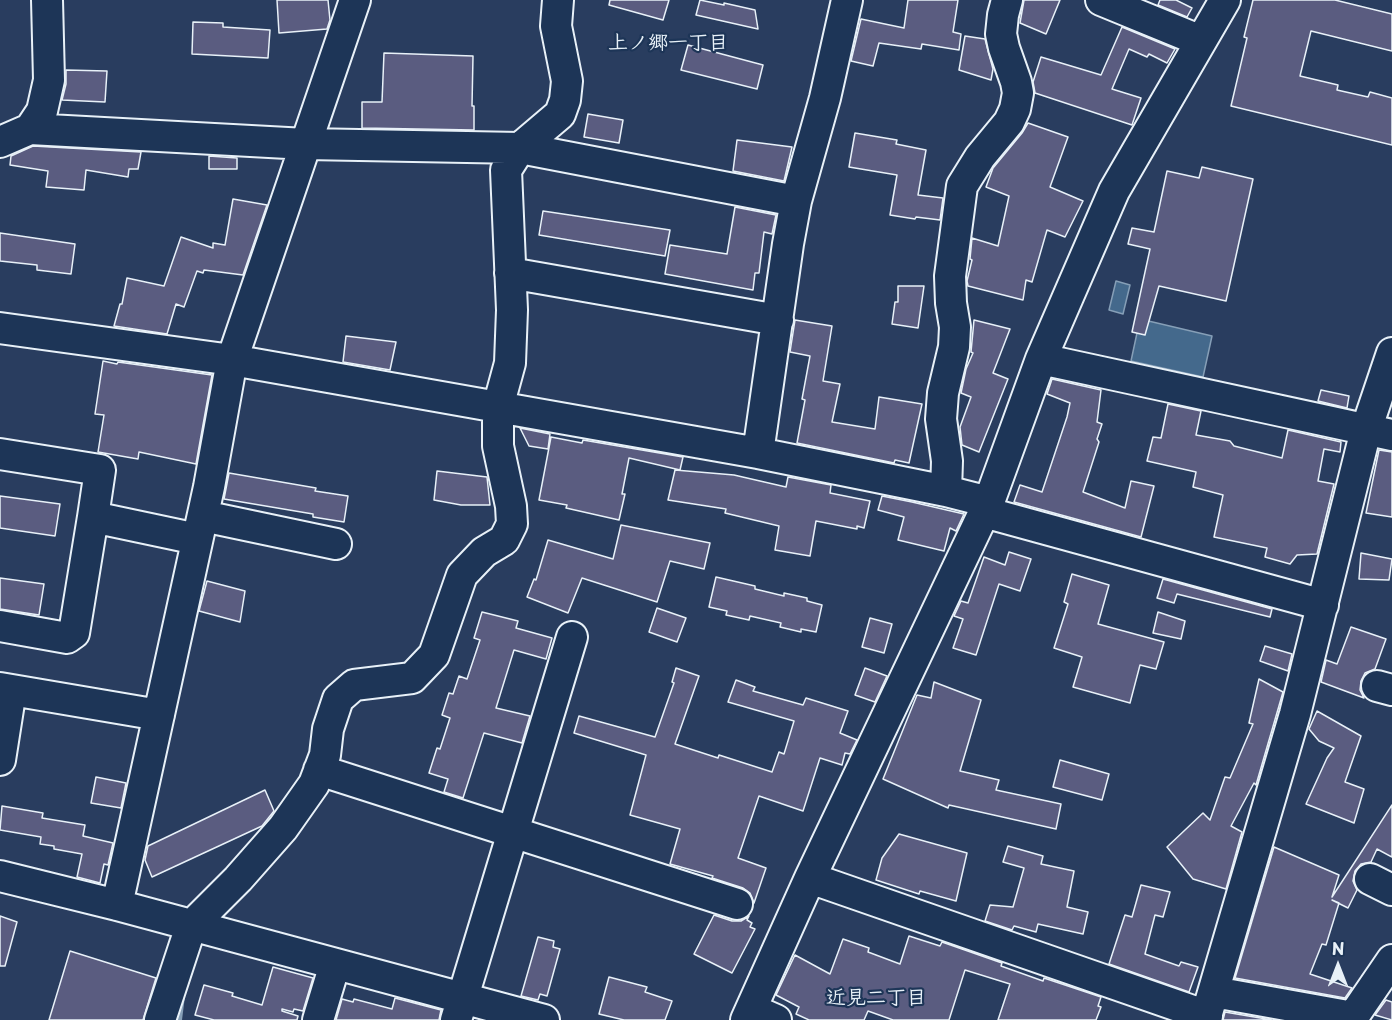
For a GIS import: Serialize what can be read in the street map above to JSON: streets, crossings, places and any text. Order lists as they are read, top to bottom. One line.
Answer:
{"districts":["上ノ郷一丁目","近見二丁目"],"north":"top"}
